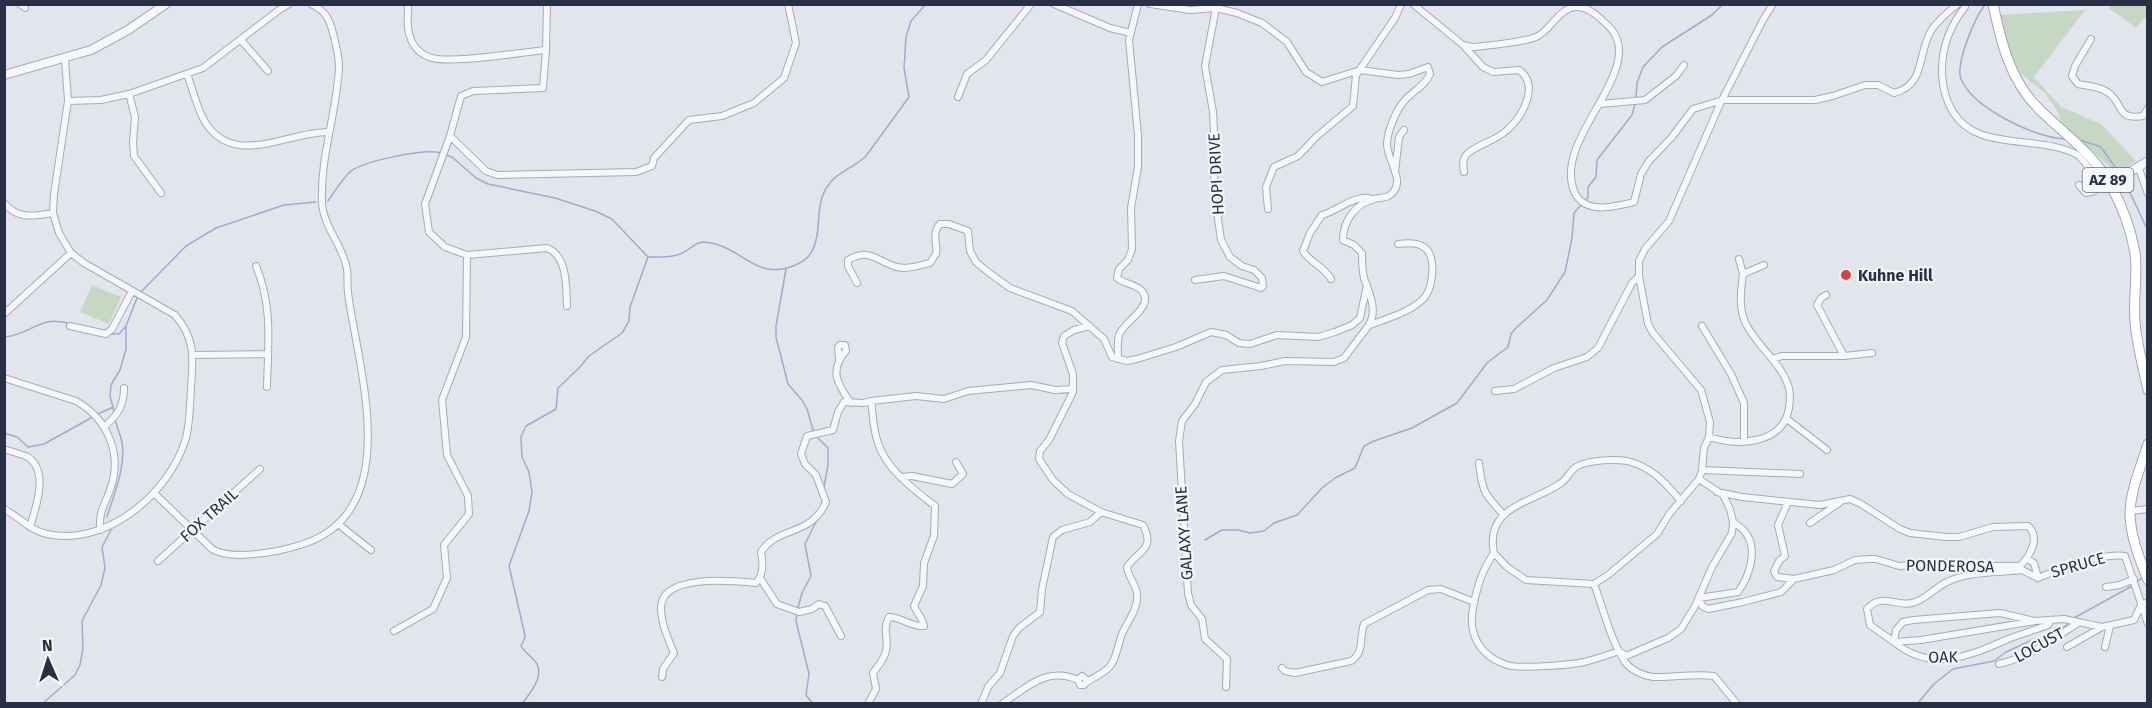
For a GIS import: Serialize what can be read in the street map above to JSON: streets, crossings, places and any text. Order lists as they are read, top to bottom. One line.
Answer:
{"streets":{"main road":["AZ 89"],"street":["HOPI DRIVE","FOX TRAIL","GALAXY LANE","SPRUCE","PONDEROSA","LOCUST","OAK"]},"crossings":[["PONDEROSA","OAK"]],"places":["Kuhne Hill"],"north":"top"}
